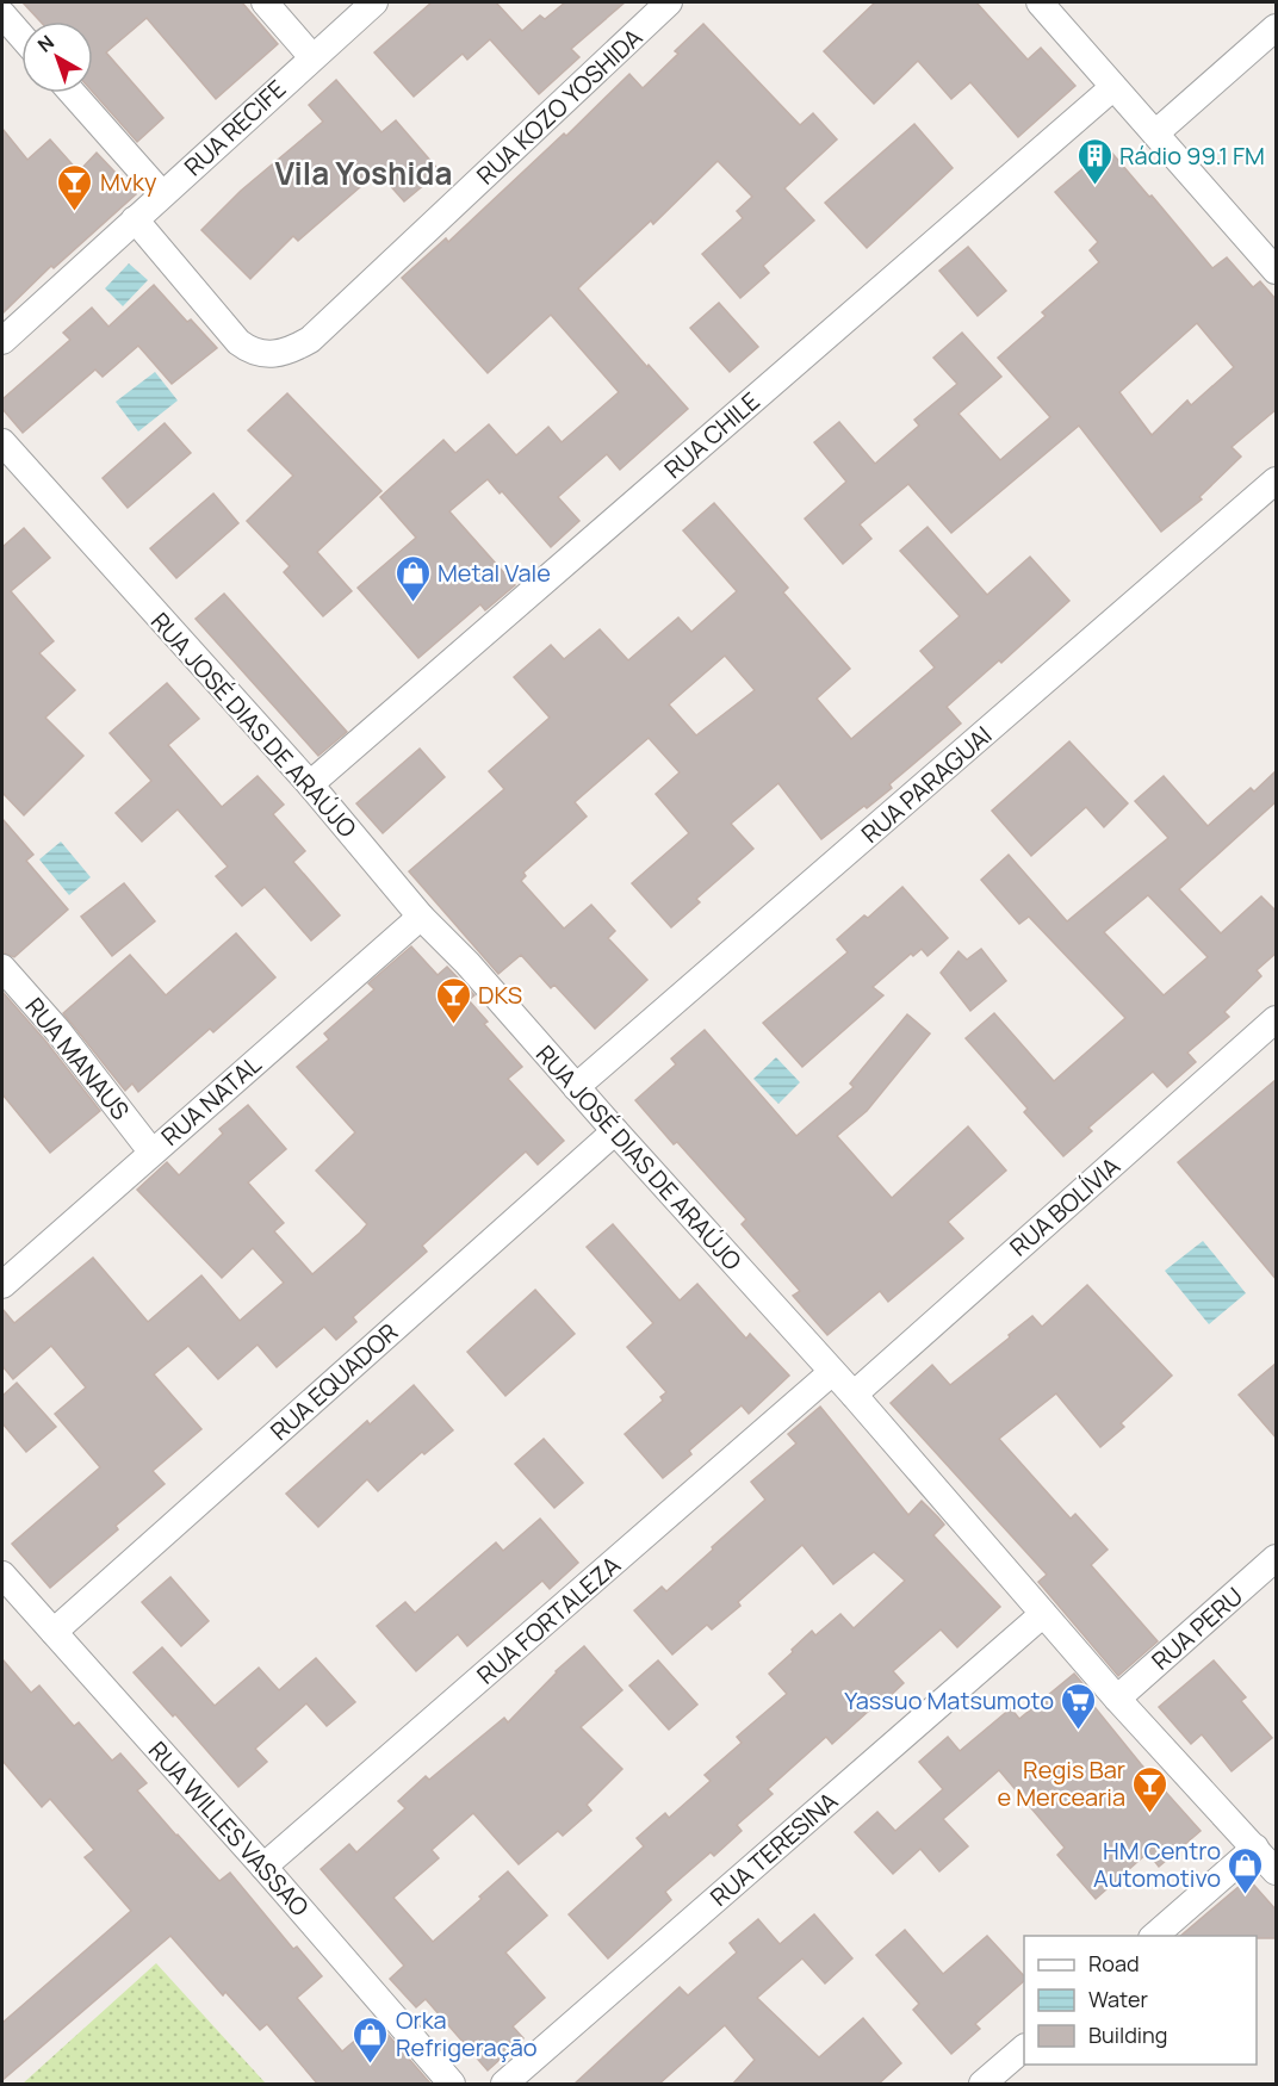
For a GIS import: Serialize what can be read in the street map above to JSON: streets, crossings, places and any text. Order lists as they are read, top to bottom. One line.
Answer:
{"streets":{"street":["RUA KOZO YOSHIDA","RUA RECIFE","RUA CHILE","RUA JOSÉ DIAS DE ARAÚJO","RUA PARAGUAI","RUA MANAUS","RUA NATAL","RUA BOLÍVIA","RUA EQUADOR","RUA FORTALEZA","RUA PERU","RUA WILLES VASSAO","RUA TERESINA"]},"crossings":[["RUA KOZO YOSHIDA","RUA RECIFE"],["RUA CHILE","RUA JOSÉ DIAS DE ARAÚJO"],["RUA JOSÉ DIAS DE ARAÚJO","RUA PARAGUAI"],["RUA JOSÉ DIAS DE ARAÚJO","RUA NATAL"],["RUA JOSÉ DIAS DE ARAÚJO","RUA BOLÍVIA"],["RUA JOSÉ DIAS DE ARAÚJO","RUA EQUADOR"],["RUA JOSÉ DIAS DE ARAÚJO","RUA FORTALEZA"],["RUA JOSÉ DIAS DE ARAÚJO","RUA PERU"],["RUA JOSÉ DIAS DE ARAÚJO","RUA TERESINA"],["RUA MANAUS","RUA NATAL"],["RUA EQUADOR","RUA WILLES VASSAO"],["RUA FORTALEZA","RUA WILLES VASSAO"]],"districts":["Vila Yoshida"],"places":{"building":["Rádio 99.1 FM"],"bar":["Mvky","DKS","Regis Bar e Mercearia"],"shop":["Metal Vale","HM Centro Automotivo","Orka Refrigeração"],"supermarket":["Yassuo Matsumoto"]},"legend":["Road","Water","Building"],"north":"top left"}
